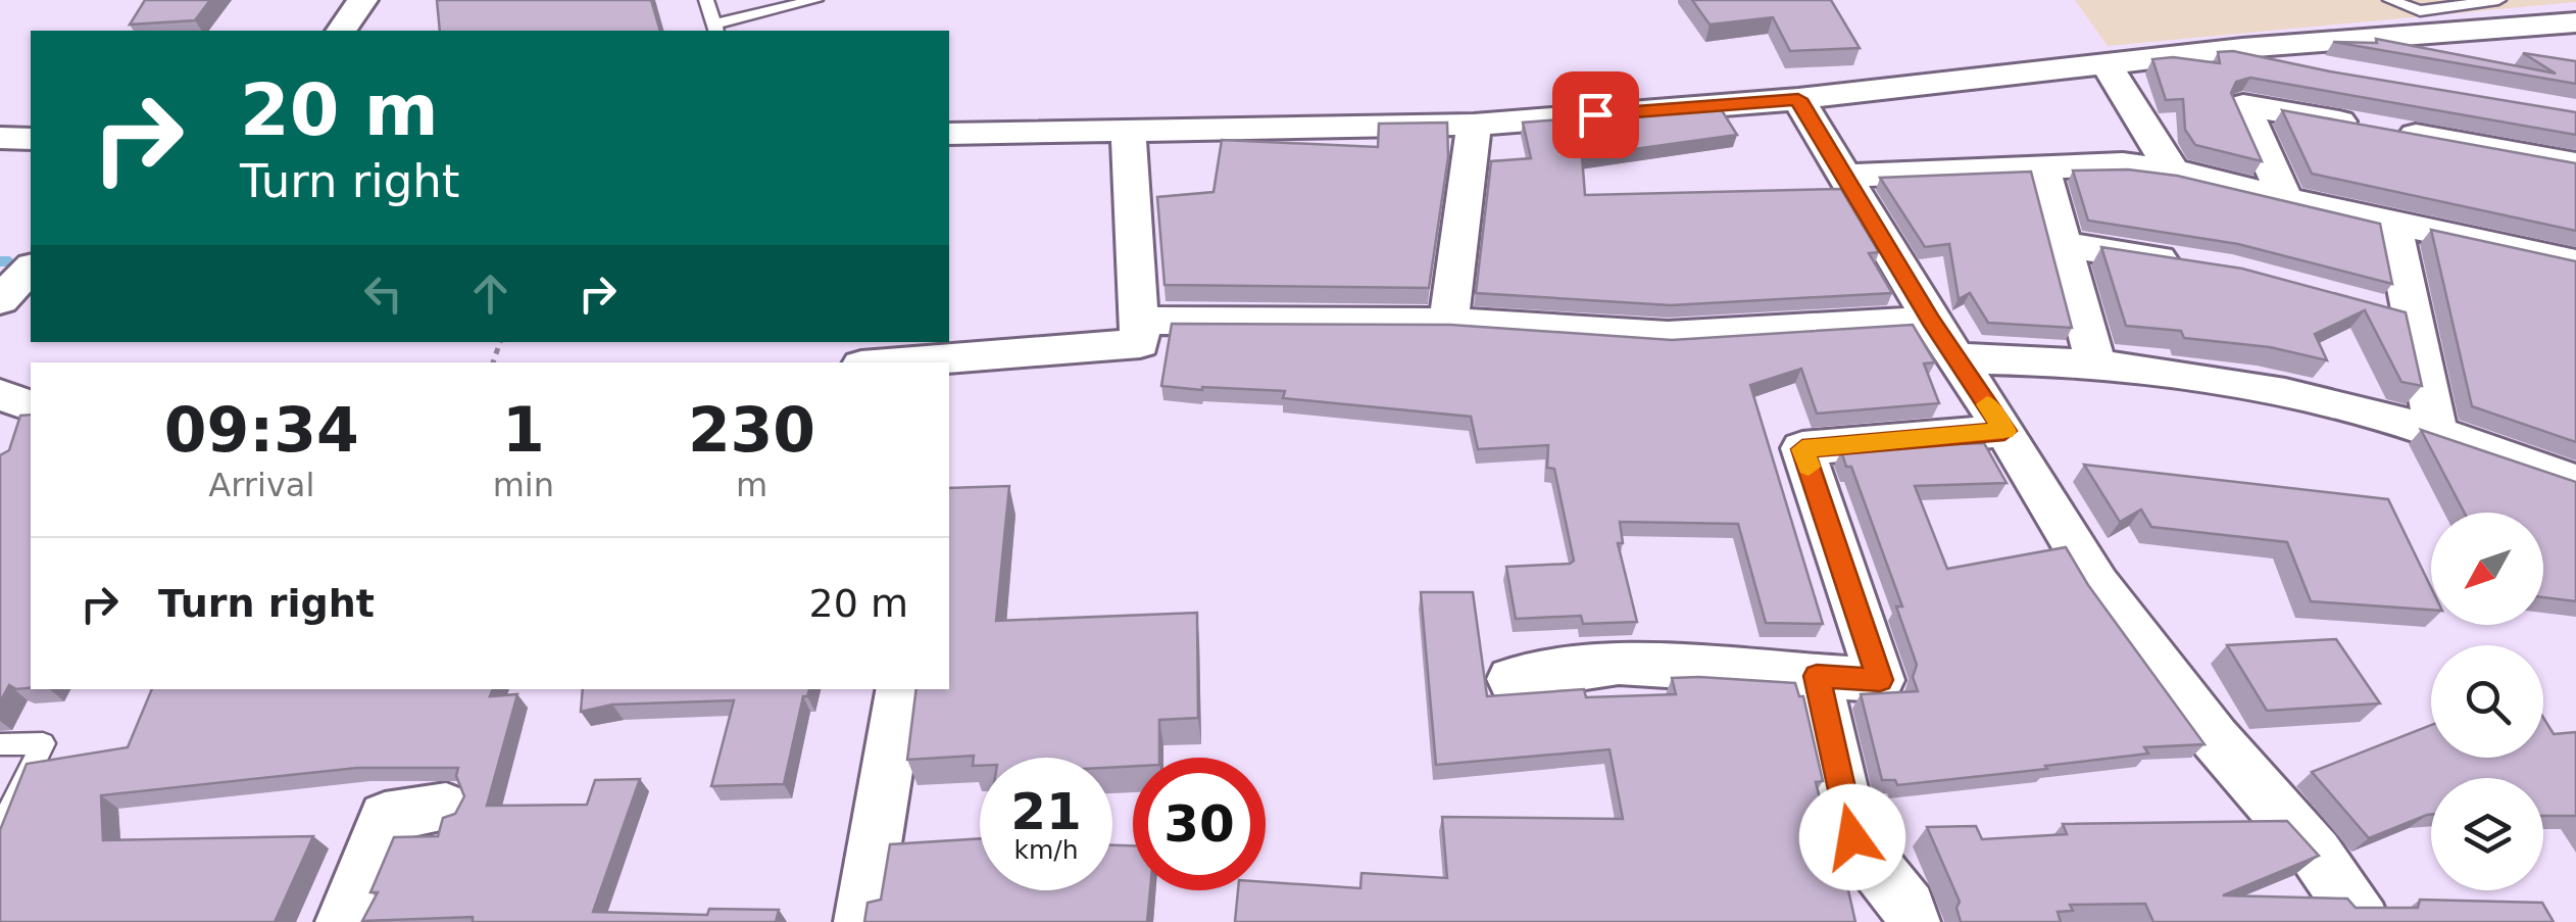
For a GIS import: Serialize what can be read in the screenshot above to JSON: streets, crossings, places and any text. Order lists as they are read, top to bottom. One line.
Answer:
{"north":"bottom left","page":{"turn":["20 m","Turn right"],"eta":["09:34","Arrival","1","min","230","m"],"list":[{"name":"Turn right","value":"20 m"}],"speed":"21 km/h","limit":"30"}}
